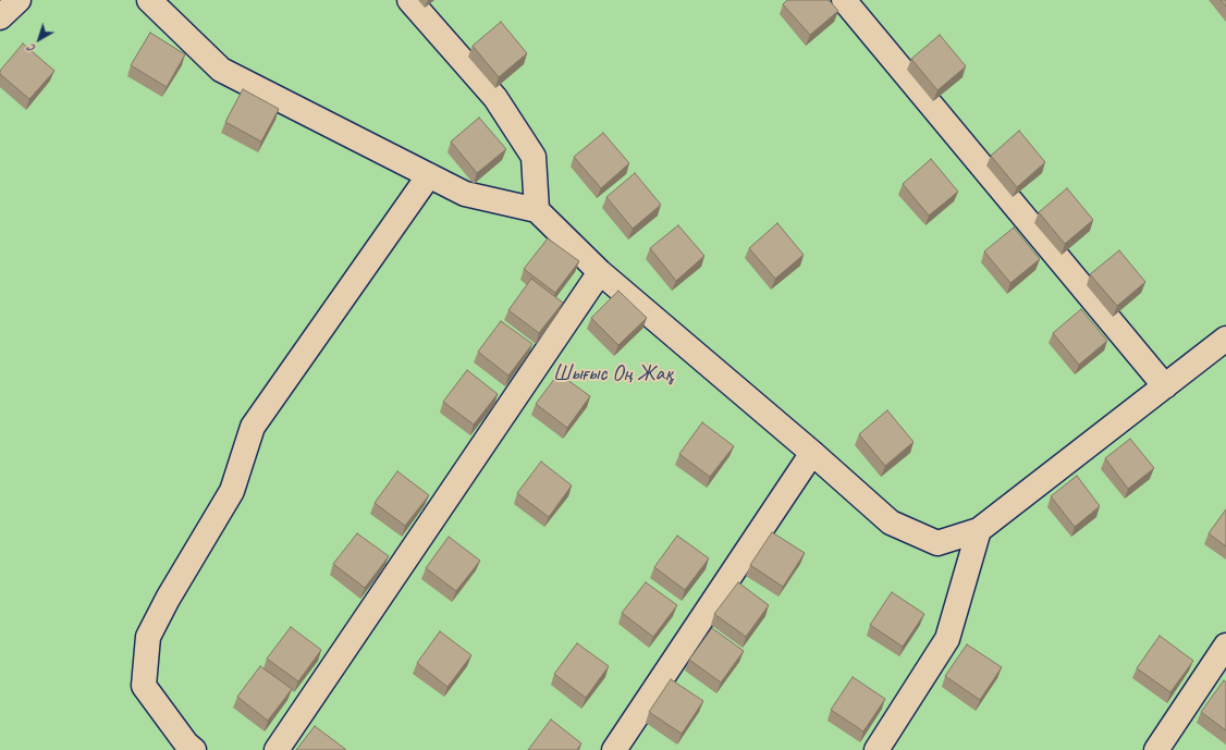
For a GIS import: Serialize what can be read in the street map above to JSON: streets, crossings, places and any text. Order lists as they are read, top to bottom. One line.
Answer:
{"parks":["Шығыс Оң Жақ"],"north":"bottom left"}
